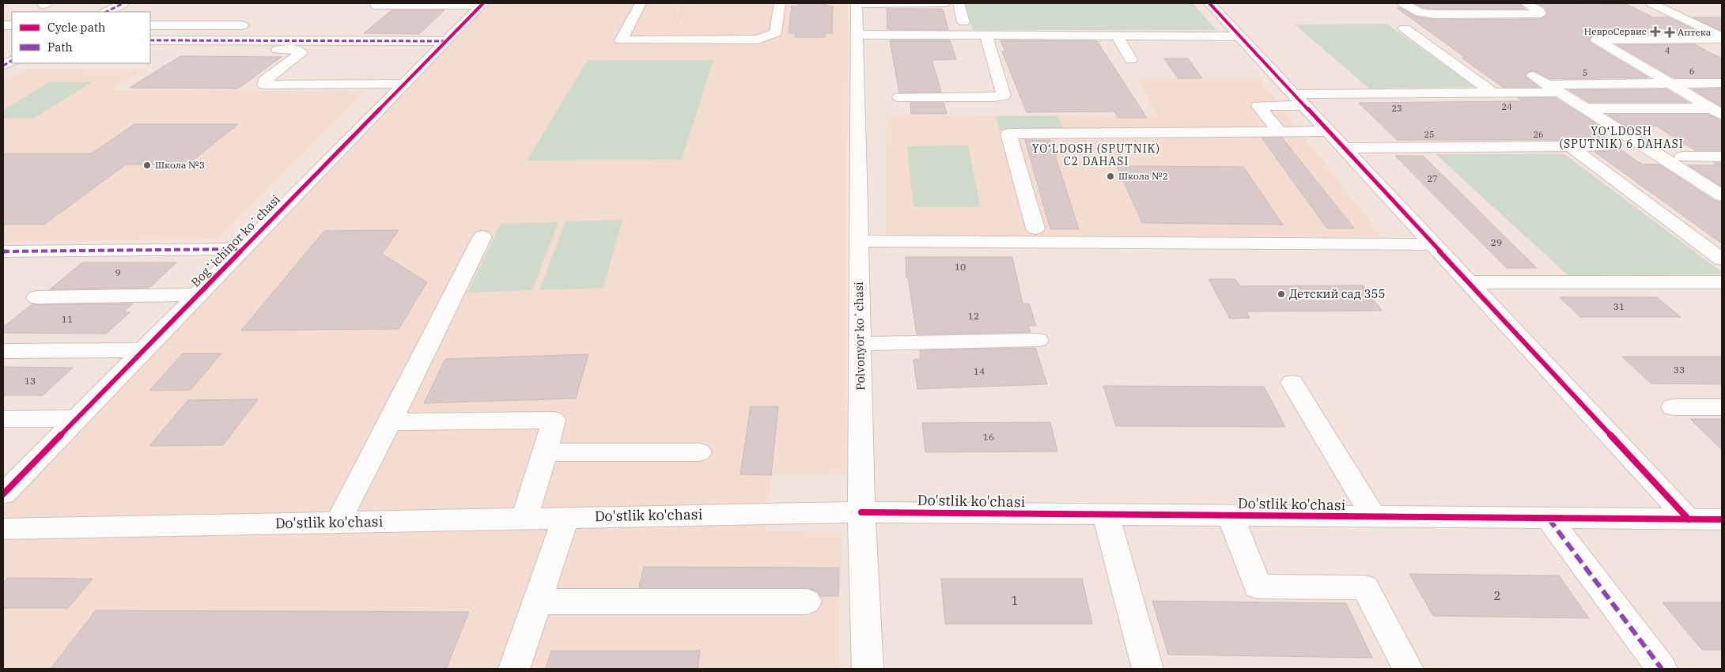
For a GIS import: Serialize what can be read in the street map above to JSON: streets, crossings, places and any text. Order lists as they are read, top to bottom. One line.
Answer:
{"streets":{"street":["Bogʻichinor koʻchasi","Polvonyor koʻchasi","Do'stlik ko'chasi"]},"crossings":[["Polvonyor koʻchasi","Do'stlik ko'chasi"]],"districts":["YO‘LDOSH (SPUTNIK) 6 DAHASI","YO‘LDOSH (SPUTNIK) C2 DAHASI"],"places":{"health":["НевроСервис","Аптека"],"other":["Школа №3","Школа №2","Детский сад 355"]},"house_numbers":["4","6","5","24","23","25","26","27","29","10","9","31","12","11","33","14","13","16","2","1"],"legend":["Cycle path","Path"]}
